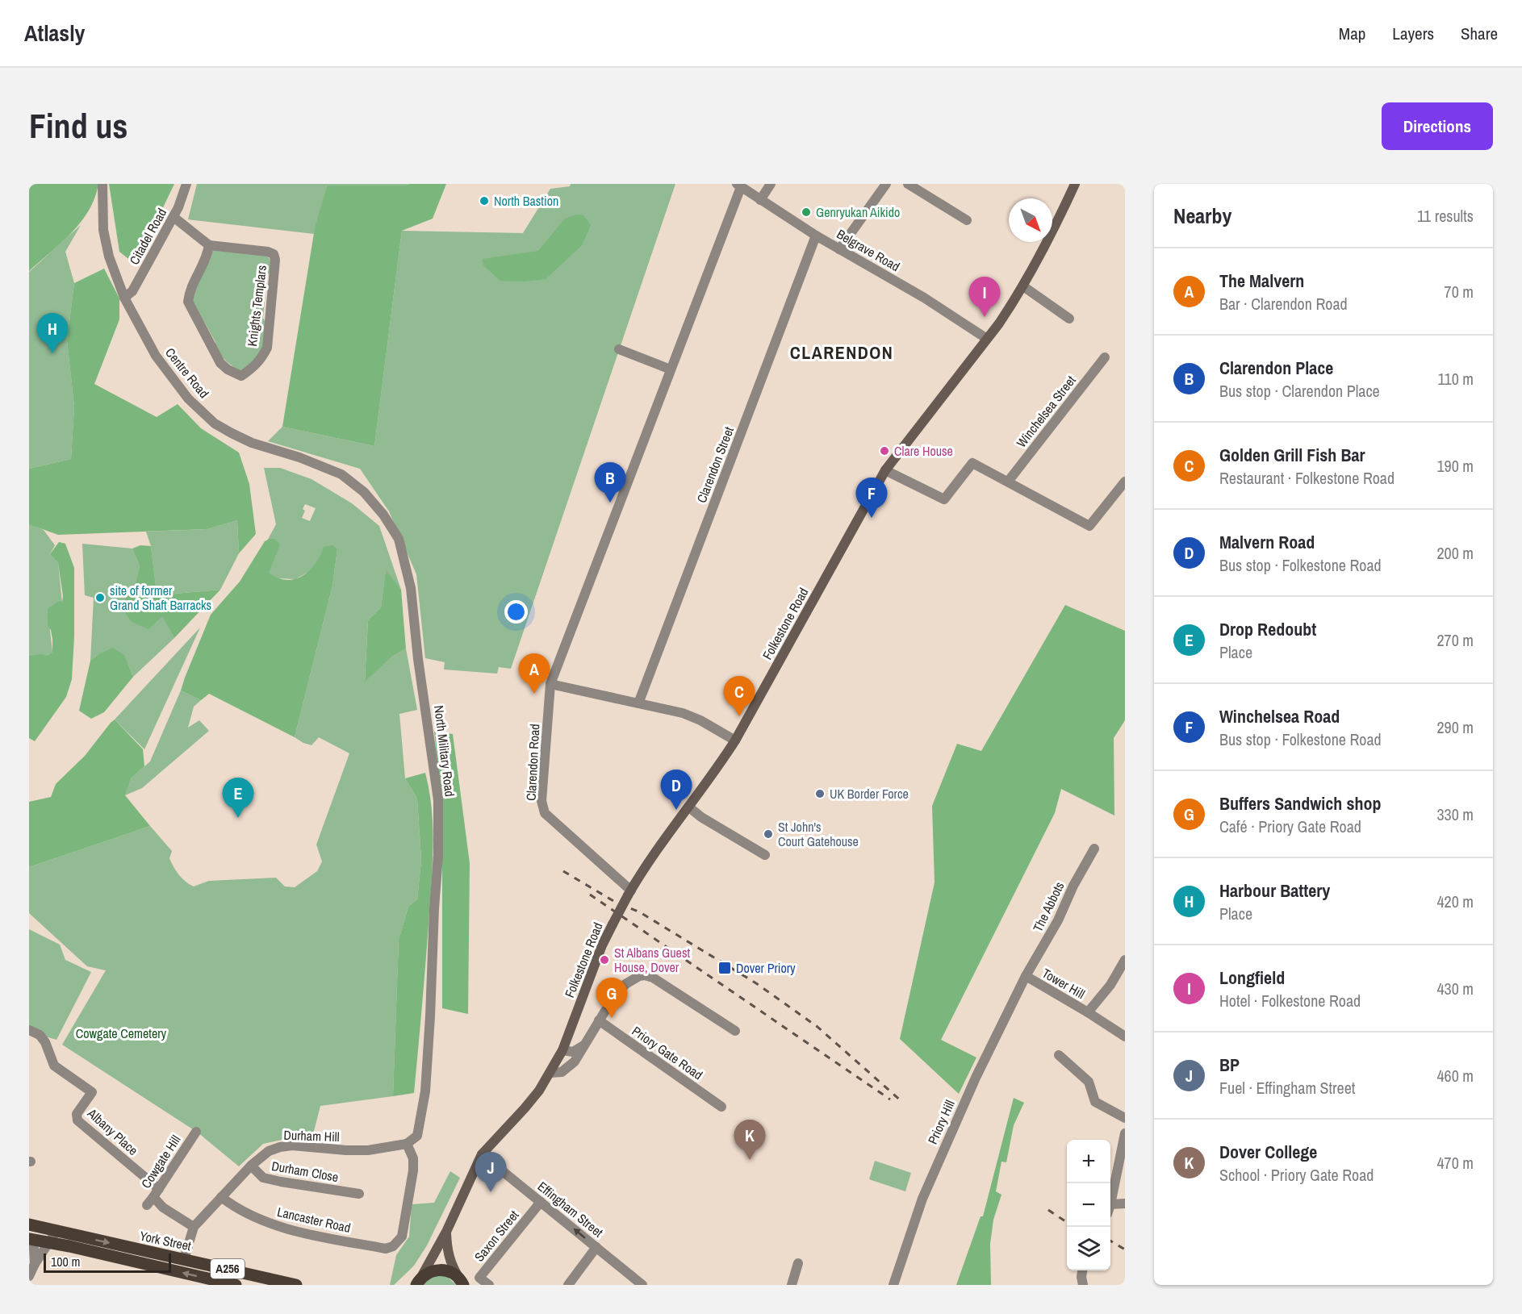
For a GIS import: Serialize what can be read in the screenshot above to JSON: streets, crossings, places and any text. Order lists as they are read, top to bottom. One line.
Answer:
{"streets":{"main road":["Folkestone Road","York Street","A256"],"street":["Citadel Road","Belgrave Road","Knights Templars","Centre Road","Winchelsea Street","Clarendon Street","North Military Road","Clarendon Road","The Abbots","Tower Hill","Priory Gate Road","Priory Hill","Albany Place","Durham Hill","Cowgate Hill","Durham Close","Effingham Street","Lancaster Road","Saxon Street"]},"crossings":[["Citadel Road","Centre Road"],["Belgrave Road","Clarendon Street"],["Belgrave Road","Folkestone Road"],["Belgrave Road","Clarendon Road"],["Centre Road","North Military Road"],["Folkestone Road","Clarendon Road"],["Folkestone Road","Effingham Street"],["North Military Road","Durham Hill"],["North Military Road","Lancaster Road"],["The Abbots","Tower Hill"],["The Abbots","Priory Hill"],["Tower Hill","Priory Hill"],["Albany Place","Cowgate Hill"],["Durham Hill","Durham Close"],["Durham Hill","Lancaster Road"],["Durham Hill","York Street"],["Effingham Street","Saxon Street"]],"districts":["CLARENDON"],"parks":["Cowgate Cemetery"],"places":{"other":["North Bastion","Genryukan Aikido","Clare House","site of former Grand Shaft Barracks","UK Border Force","St John's Court Gatehouse","St Albans Guest House, Dover"],"transit":["Dover Priory"]},"scale_bar":"100 m","north":"bottom right","page":{"header":"Atlasly","nav":["Map","Layers","Share"],"buttons":"Directions","title":"Find us","heading":["Nearby","11 results"],"list":[{"mark":"A","name":"The Malvern","note":"Bar · Clarendon Road","value":"70 m"},{"mark":"B","name":"Clarendon Place","note":"Bus stop · Clarendon Place","value":"110 m"},{"mark":"C","name":"Golden Grill Fish Bar","note":"Restaurant · Folkestone Road","value":"190 m"},{"mark":"D","name":"Malvern Road","note":"Bus stop · Folkestone Road","value":"200 m"},{"mark":"E","name":"Drop Redoubt","note":"Place","value":"270 m"},{"mark":"F","name":"Winchelsea Road","note":"Bus stop · Folkestone Road","value":"290 m"},{"mark":"G","name":"Buffers Sandwich shop","note":"Café · Priory Gate Road","value":"330 m"},{"mark":"H","name":"Harbour Battery","note":"Place","value":"420 m"},{"mark":"I","name":"Longfield","note":"Hotel · Folkestone Road","value":"430 m"},{"mark":"J","name":"BP","note":"Fuel · Effingham Street","value":"460 m"},{"mark":"K","name":"Dover College","note":"School · Priory Gate Road","value":"470 m"}],"pins":["I","H","B","F","A","C","D","E","G","K","J"],"map_buttons":["+","−"],"scale":"100 m"}}
